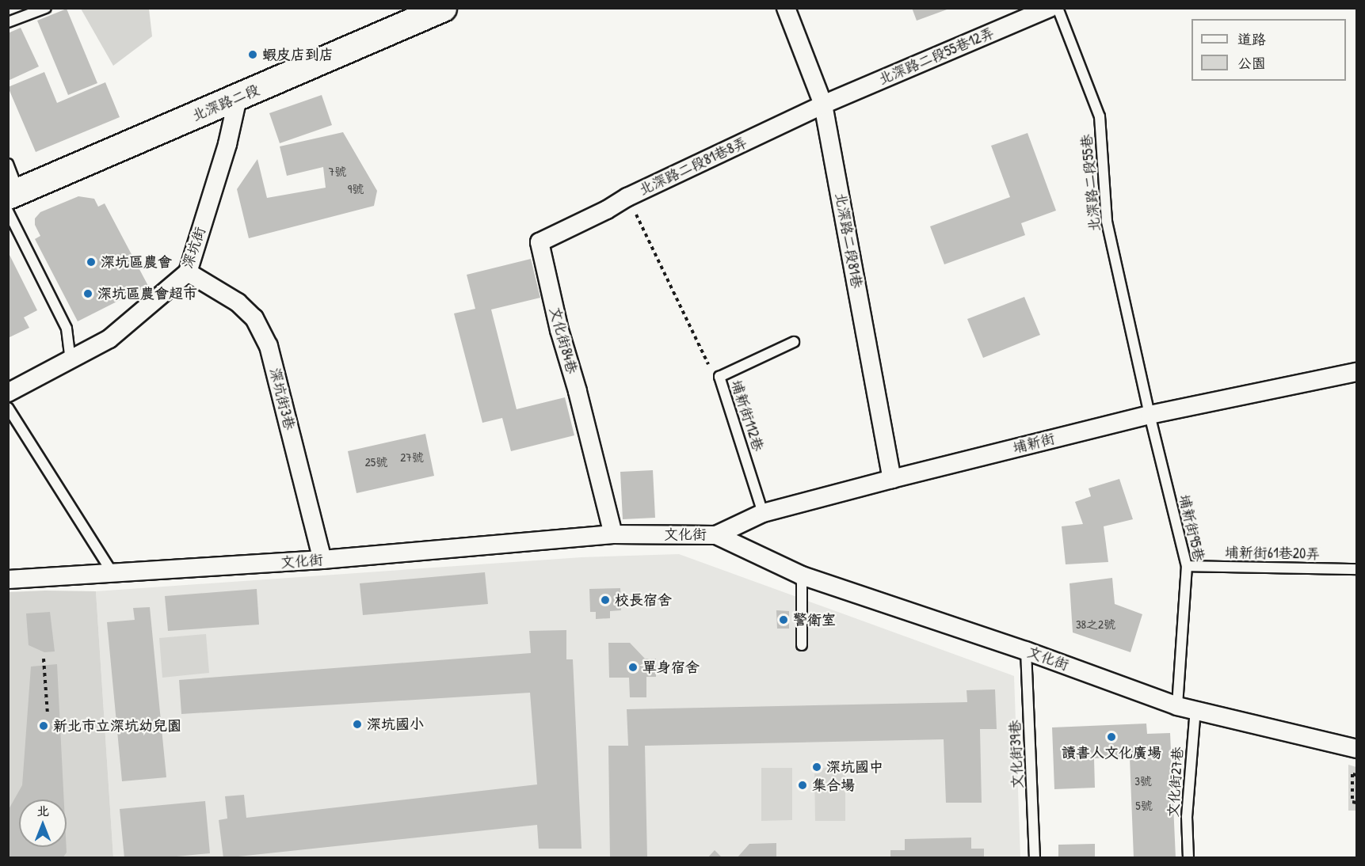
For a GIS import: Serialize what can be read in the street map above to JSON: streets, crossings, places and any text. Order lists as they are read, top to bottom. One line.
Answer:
{"streets":{"main road":["北深路二段"],"street":["北深路二段55巷12弄","北深路二段81巷8弄","北深路二段81巷","深坑街","文化街84巷","深坑街3巷","埔新街","文化街"],"lane":["北深路二段55巷","埔新街112巷","埔新街95巷","埔新街61巷20弄","文化街39巷","文化街27巷"]},"crossings":[["北深路二段55巷12弄","北深路二段81巷8弄"],["北深路二段55巷12弄","北深路二段81巷"],["北深路二段","深坑街"],["北深路二段81巷8弄","北深路二段81巷"],["北深路二段81巷8弄","文化街84巷"],["北深路二段55巷","埔新街"],["北深路二段55巷","埔新街95巷"],["北深路二段81巷","埔新街"],["深坑街","深坑街3巷"],["文化街84巷","文化街"],["深坑街3巷","文化街"],["埔新街112巷","埔新街"],["埔新街","埔新街95巷"],["埔新街","文化街"],["埔新街95巷","文化街"],["埔新街95巷","埔新街61巷20弄"],["文化街","文化街39巷"],["文化街","文化街27巷"]],"places":["蝦皮店到店","深坑區農會","深坑區農會超市","校長宿舍","警衛室","單身宿舍","深坑國小","新北市立深坑幼兒園","讀書人文化廣場","深坑國中","集合場"],"house_numbers":["7號","9號","27號","25號","38之2號","3號","5號"],"legend":["道路","公園"],"north":"top"}
